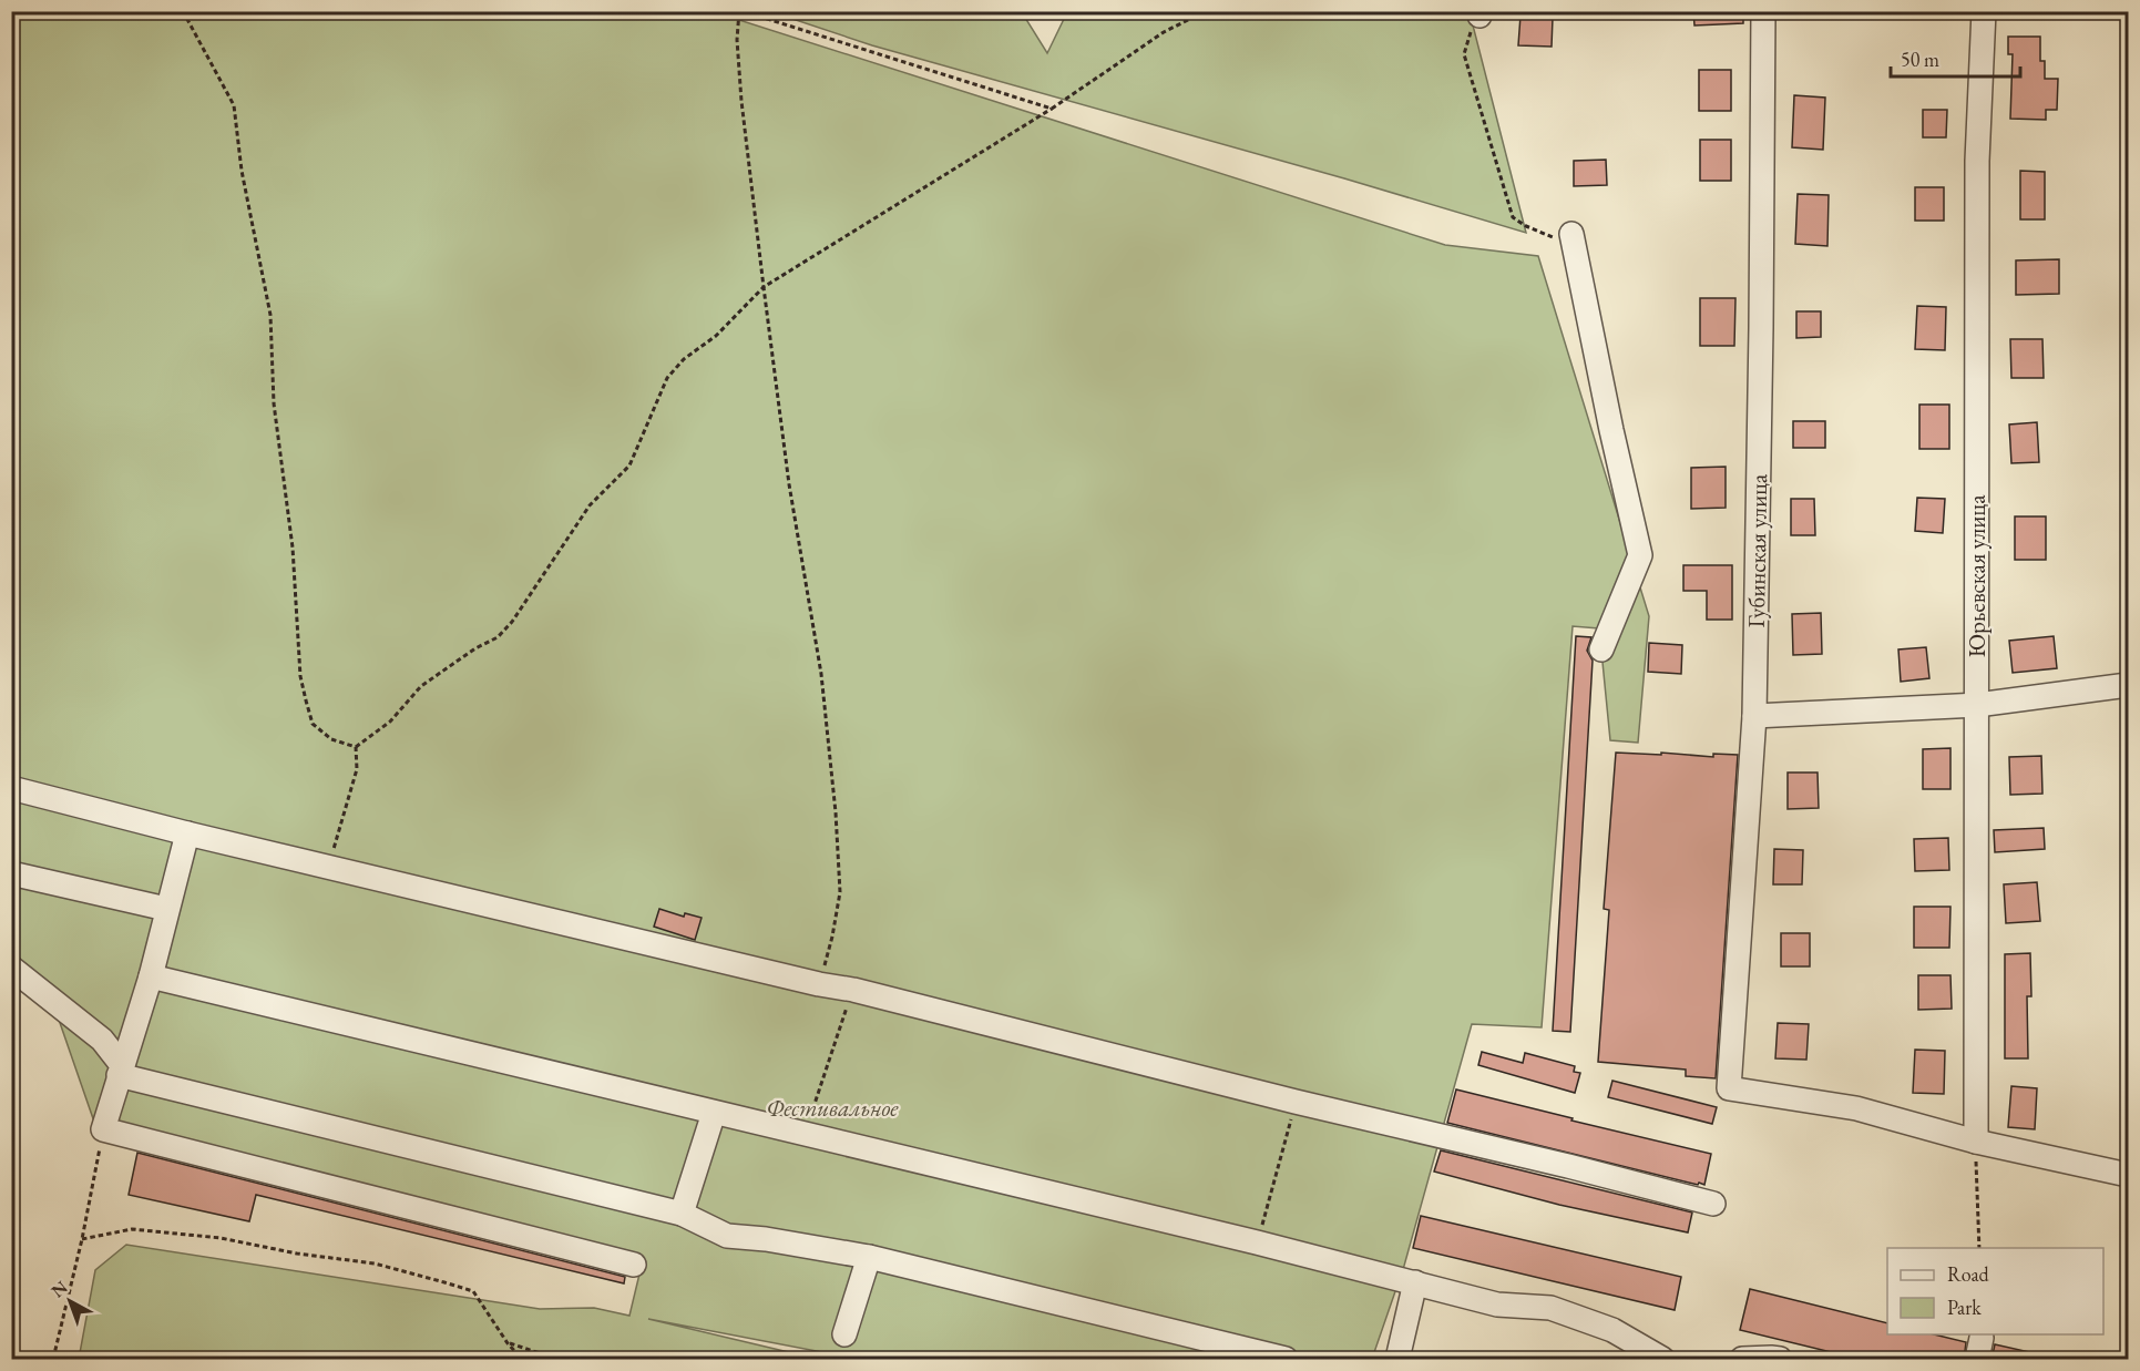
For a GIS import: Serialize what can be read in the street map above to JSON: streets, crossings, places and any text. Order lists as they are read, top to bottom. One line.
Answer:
{"streets":{"street":["Губинская улица","Юрьевская улица"]},"crossings":[["Губинская улица","Юрьевская улица"]],"parks":["Фестивальное"],"legend":["Road","Park"],"scale_bar":"50 m","north":"top left"}
